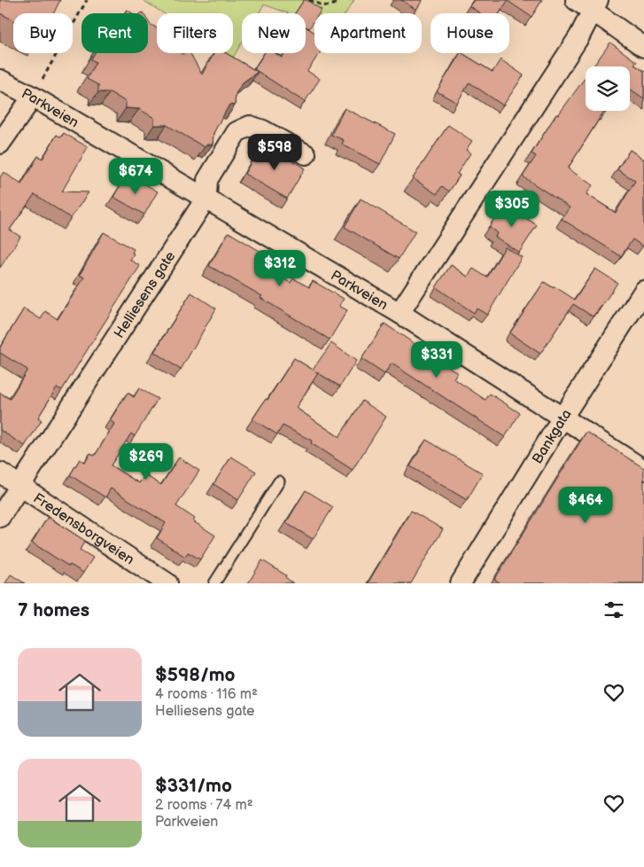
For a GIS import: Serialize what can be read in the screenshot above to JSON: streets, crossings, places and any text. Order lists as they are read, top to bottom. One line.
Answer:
{"streets":{"street":["Parkveien","Helliesens gate","Bankgata","Fredensborgveien"]},"crossings":[["Parkveien","Helliesens gate"],["Parkveien","Bankgata"],["Helliesens gate","Fredensborgveien"]],"page":{"chip":["Buy","Rent","Filters","New","Apartment","House"],"price":["$598","$674","$305","$312","$331","$269","$464"],"heading":"7 homes","list":[{"name":"$598/mo","note":"4 rooms · 116 m² · Helliesens gate"},{"name":"$331/mo","note":"2 rooms · 74 m² · Parkveien"}]}}
